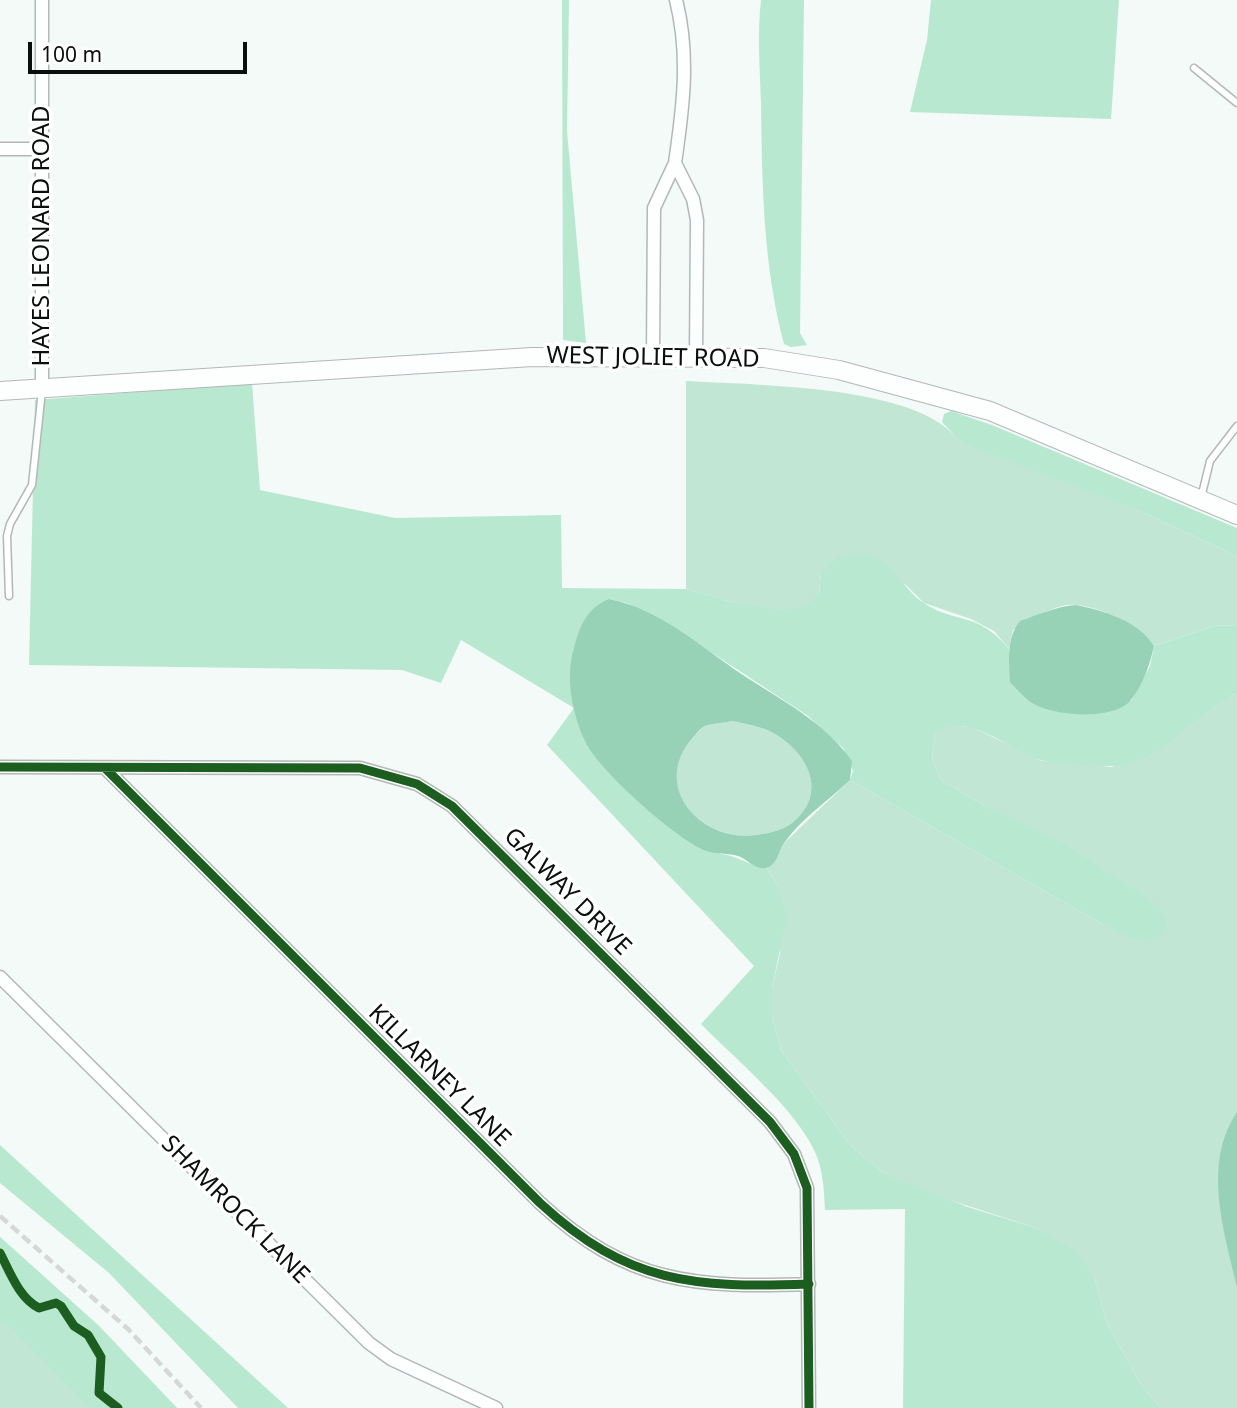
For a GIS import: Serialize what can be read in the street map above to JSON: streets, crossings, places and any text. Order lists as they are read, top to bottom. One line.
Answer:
{"streets":{"main road":["WEST JOLIET ROAD"],"street":["HAYES LEONARD ROAD","GALWAY DRIVE","KILLARNEY LANE","SHAMROCK LANE"]},"crossings":[["HAYES LEONARD ROAD","WEST JOLIET ROAD"],["GALWAY DRIVE","KILLARNEY LANE"]],"scale_bar":"100 m"}
